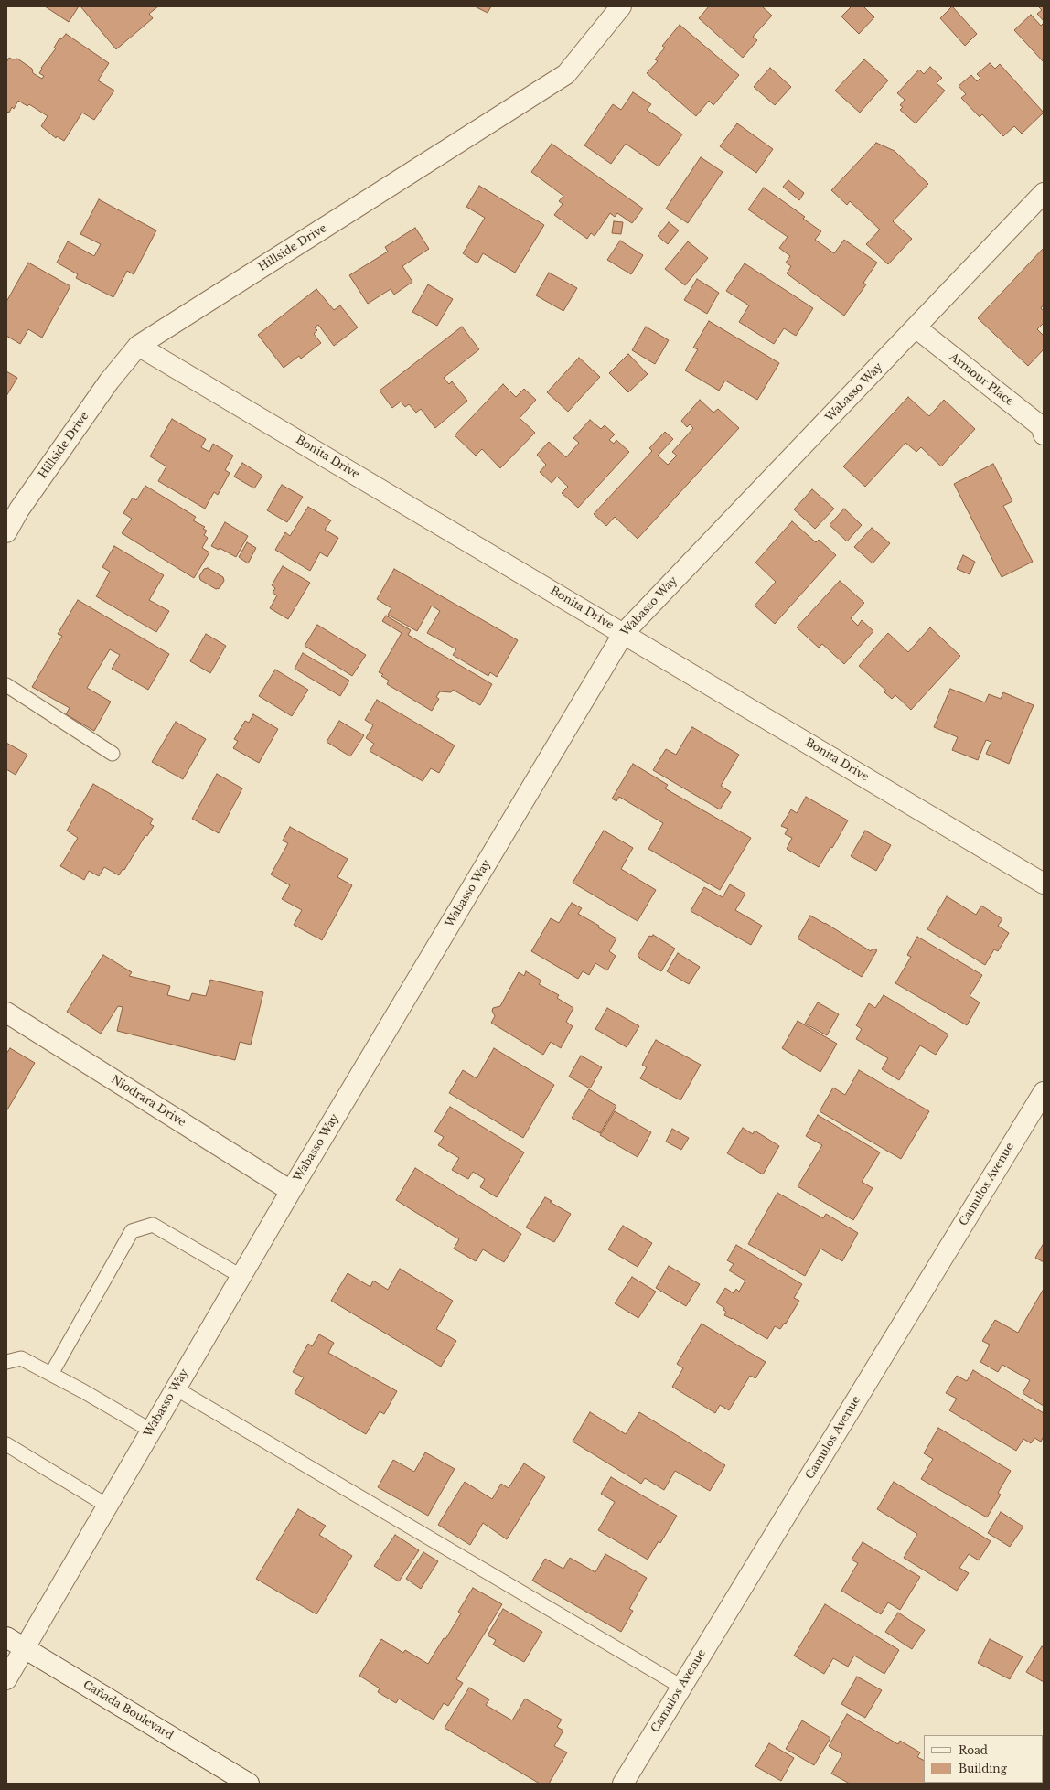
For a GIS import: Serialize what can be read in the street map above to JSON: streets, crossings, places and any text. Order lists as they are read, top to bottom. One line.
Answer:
{"streets":{"street":["Hillside Drive","Armour Place","Wabasso Way","Bonita Drive","Niodrara Drive","Camulos Avenue","Cañada Boulevard"]},"crossings":[["Hillside Drive","Bonita Drive"],["Armour Place","Wabasso Way"],["Wabasso Way","Bonita Drive"],["Wabasso Way","Niodrara Drive"],["Wabasso Way","Cañada Boulevard"]],"legend":["Road","Building"]}
